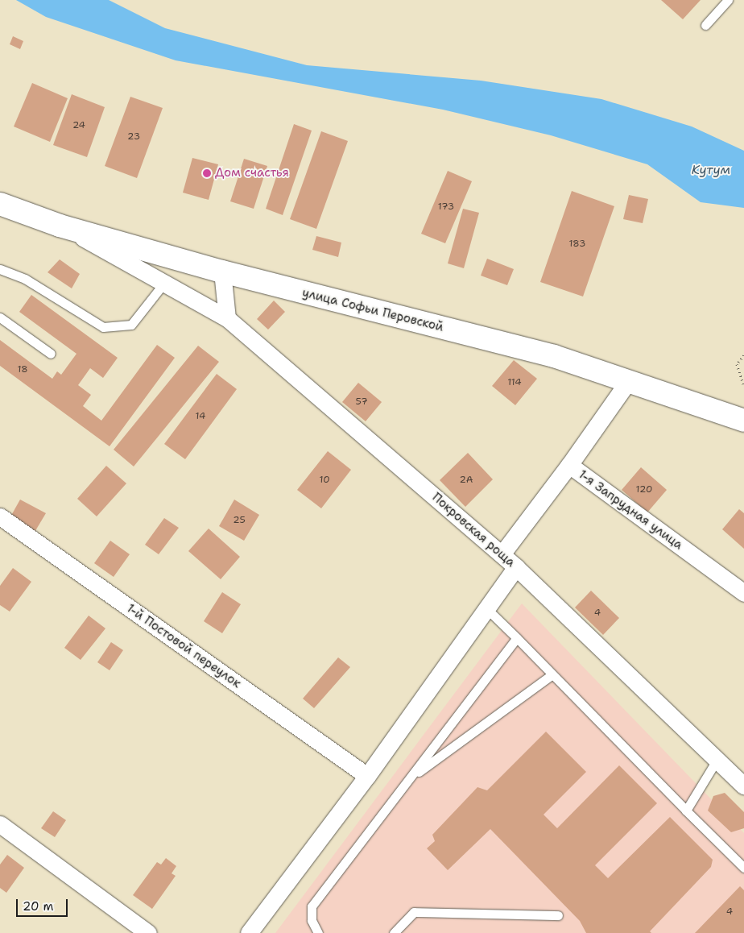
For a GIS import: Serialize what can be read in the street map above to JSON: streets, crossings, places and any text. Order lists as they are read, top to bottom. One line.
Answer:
{"streets":{"main road":["улица Софьи Перовской"],"street":["1-я Запрудная улица","Покровская роща","1-й Постовой переулок"]},"crossings":[["улица Софьи Перовской","Покровская роща"],["1-я Запрудная улица","Покровская роща"]],"water":["Кутум"],"places":["Дом счастья"],"house_numbers":["24","23","173","183","18","114","57","14","10","2А","120","25","4","4"],"scale_bar":"20 m"}
